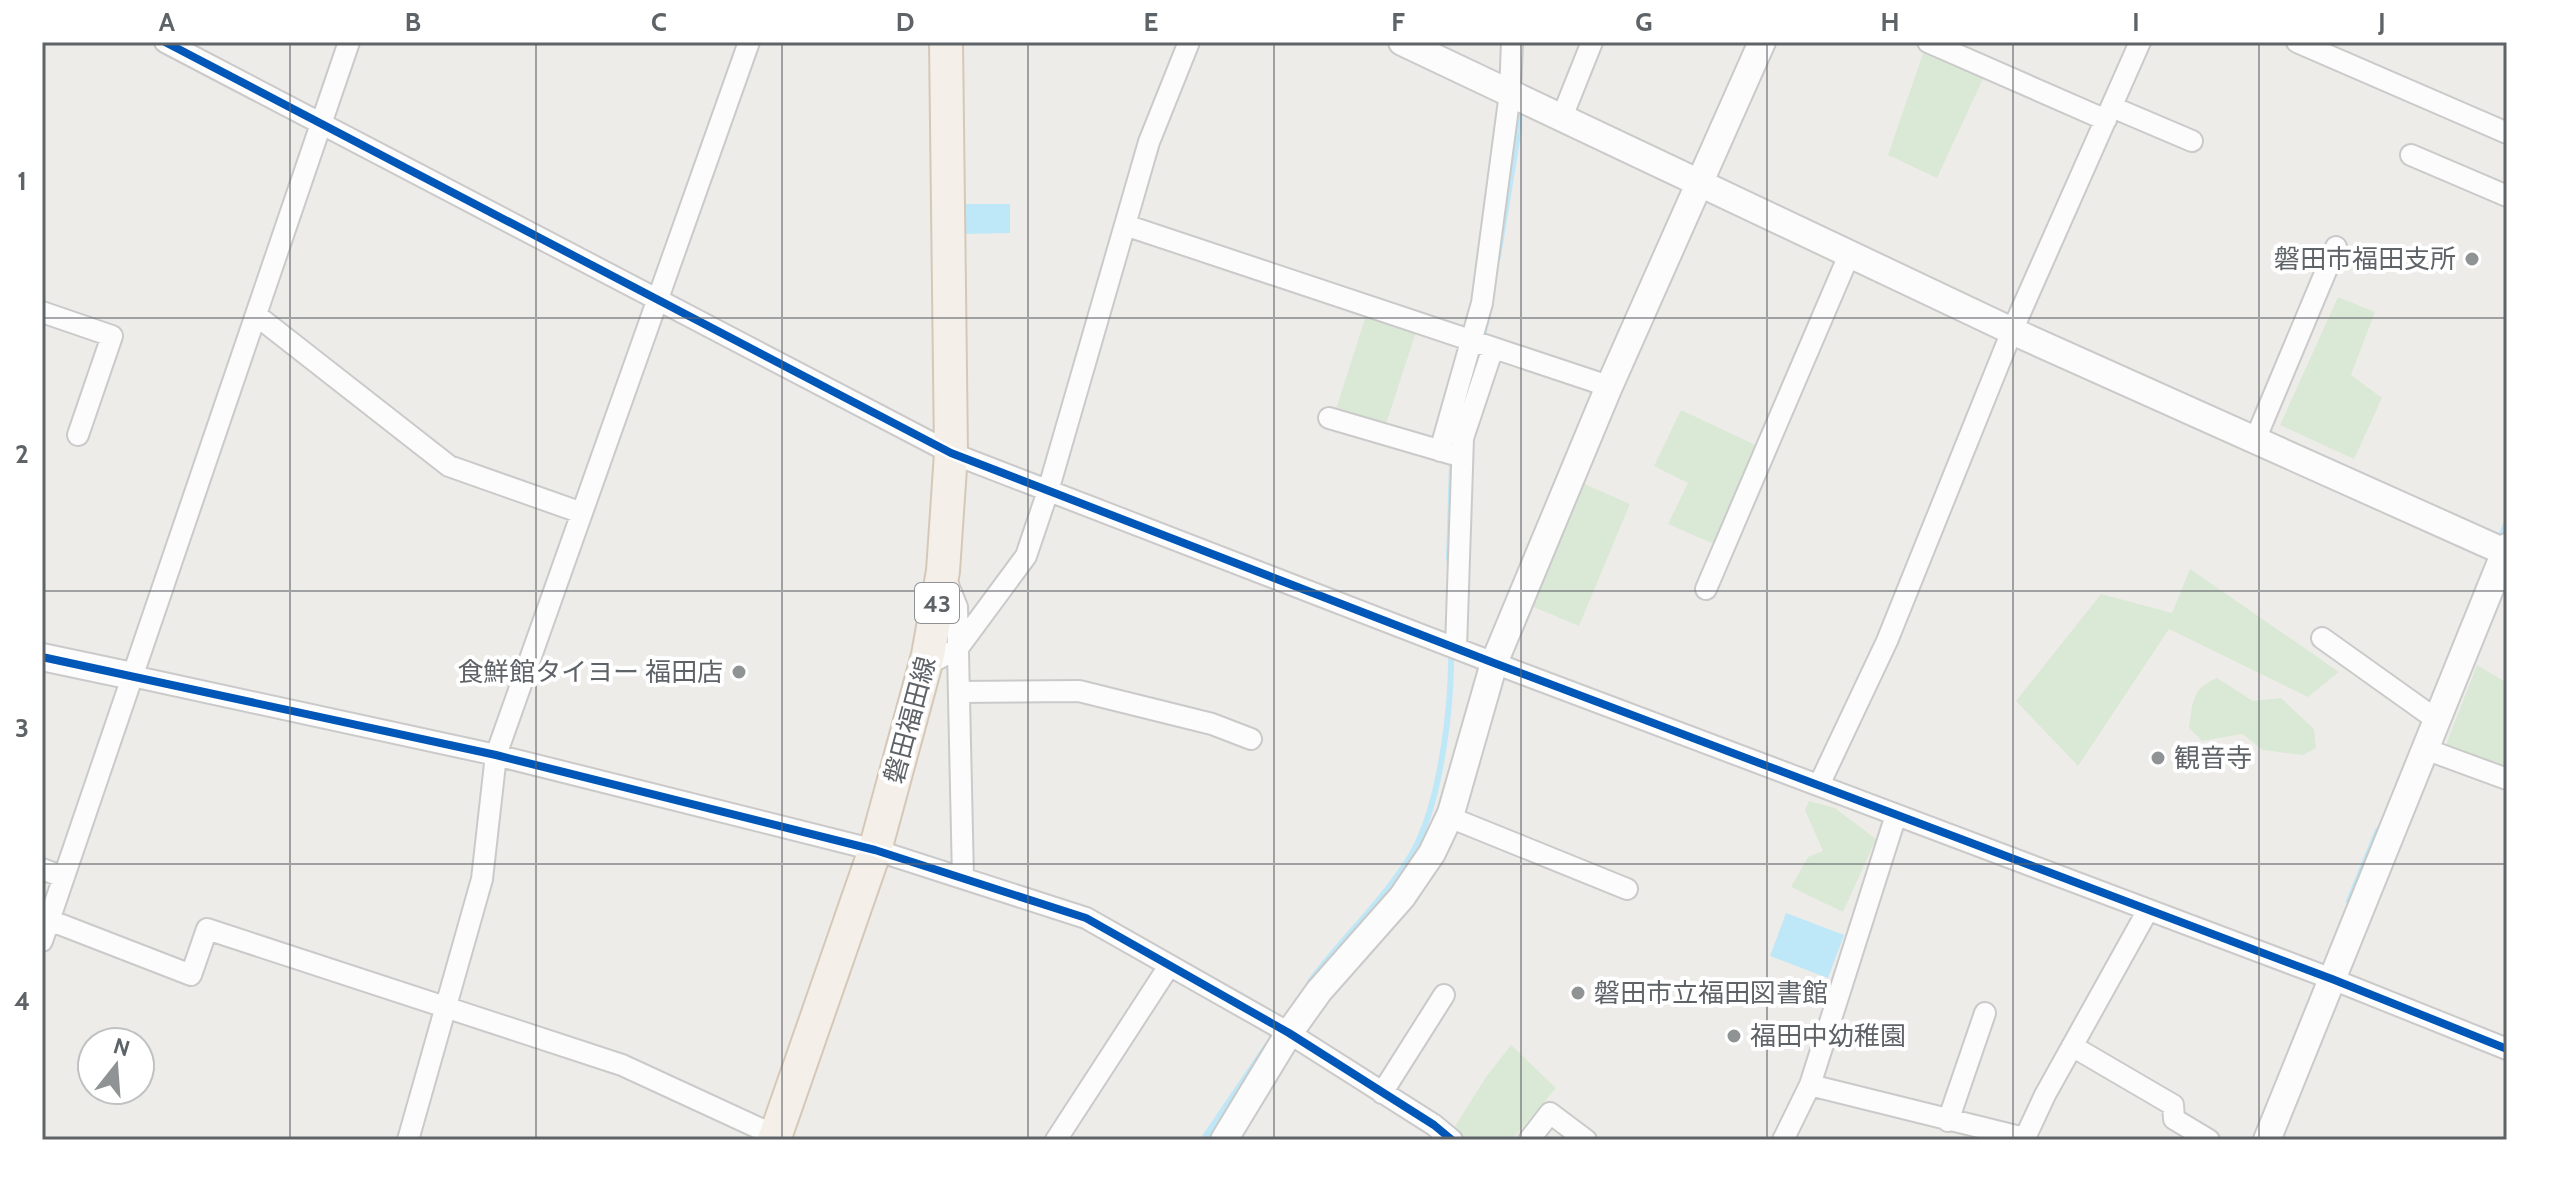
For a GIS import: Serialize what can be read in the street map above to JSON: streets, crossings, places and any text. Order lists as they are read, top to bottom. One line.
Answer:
{"streets":{"main road":["43","磐田福田線"]},"places":["磐田市福田支所","食鮮館タイヨー 福田店","観音寺","磐田市立福田図書館","福田中幼稚園"],"north":"top","grid":{"columns":["A","B","C","D","E","F","G","H","I","J"],"rows":["1","2","3","4"]}}
